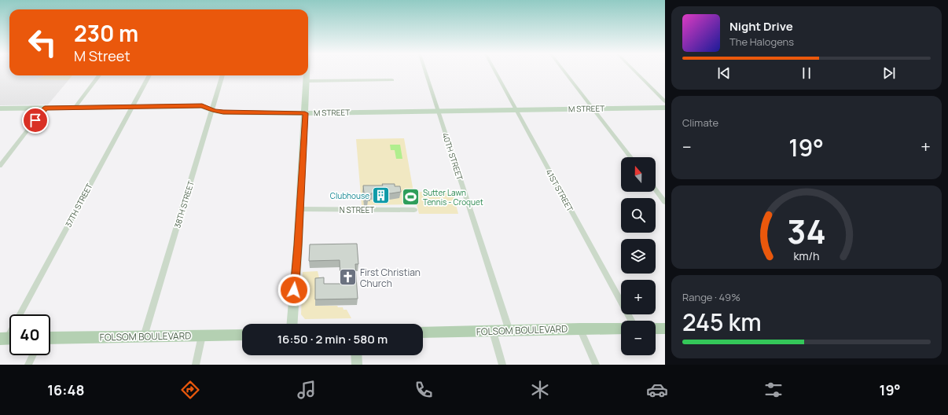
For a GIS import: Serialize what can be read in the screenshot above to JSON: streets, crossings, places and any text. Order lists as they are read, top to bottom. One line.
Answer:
{"streets":{"main road":["FOLSOM BOULEVARD"],"street":["M STREET","40TH STREET","41ST STREET","38TH STREET","37TH STREET","N STREET"]},"crossings":[["M STREET","40TH STREET"],["M STREET","41ST STREET"],["M STREET","38TH STREET"],["M STREET","37TH STREET"],["40TH STREET","FOLSOM BOULEVARD"],["38TH STREET","FOLSOM BOULEVARD"]],"places":{"building":["Clubhouse"],"sports":["Sutter Lawn Tennis - Croquet"],"church":["First Christian Church"]},"north":"top","page":{"turn":["230 m","M Street"],"song":["Night Drive","The Halogens"],"tile":["Climate",["Range · 49%","245 km"]],"heat":["−","19°","+"],"map_buttons":["+","−"],"limit":"40","trip":"16:50 · 2 min · 580 m","tabs":["16:48","19°"],"gauge":["34","km/h"]}}
